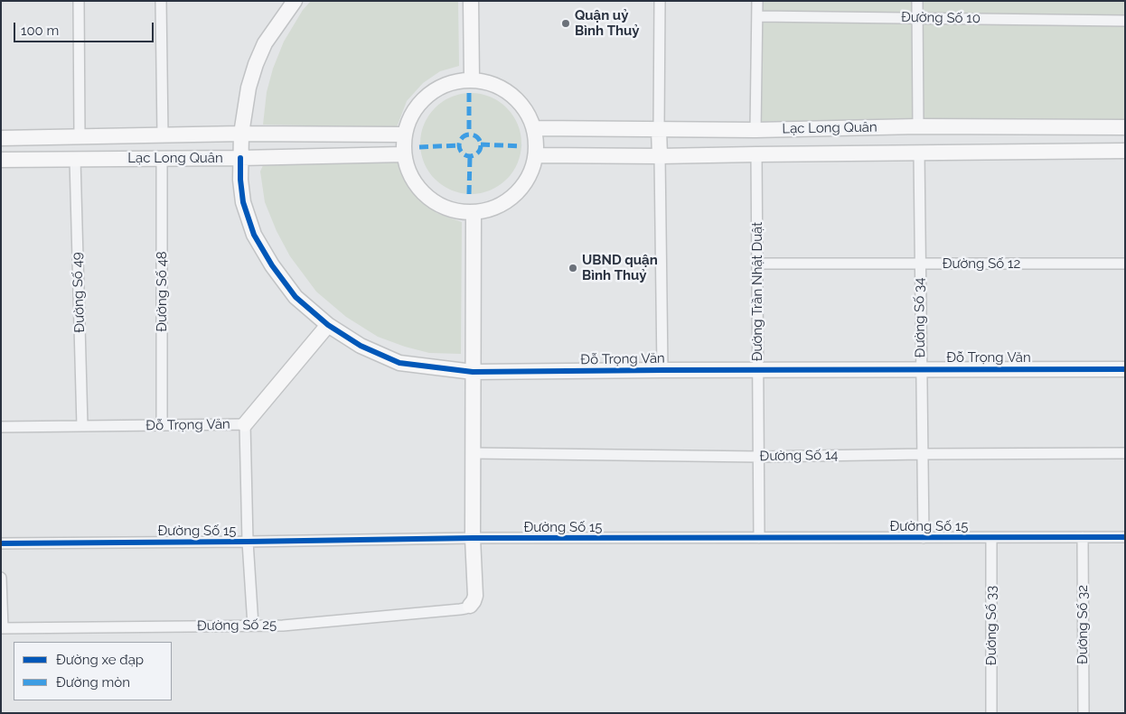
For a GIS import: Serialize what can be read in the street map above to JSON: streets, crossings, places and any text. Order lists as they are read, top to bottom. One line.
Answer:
{"streets":{"main road":["Lạc Long Quân","Đỗ Trọng Văn"],"street":["Đường Số 10","Đường Số 12","Đường Số 48","Đường Trần Nhật Duật","Đường Số 49","Đường Số 34","Đường Số 14","Đường Số 15","Đường Số 32","Đường Số 25","Đường Số 33"]},"crossings":[["Lạc Long Quân","Đường Số 48"],["Lạc Long Quân","Đường Trần Nhật Duật"],["Lạc Long Quân","Đường Số 49"],["Lạc Long Quân","Đường Số 34"],["Lạc Long Quân","Đỗ Trọng Văn"],["Đường Số 12","Đường Trần Nhật Duật"],["Đường Số 12","Đường Số 34"],["Đường Số 48","Đỗ Trọng Văn"],["Đường Trần Nhật Duật","Đỗ Trọng Văn"],["Đường Trần Nhật Duật","Đường Số 14"],["Đường Trần Nhật Duật","Đường Số 15"],["Đường Số 49","Đỗ Trọng Văn"],["Đường Số 34","Đỗ Trọng Văn"],["Đường Số 34","Đường Số 14"],["Đường Số 34","Đường Số 15"],["Đường Số 15","Đường Số 32"],["Đường Số 15","Đường Số 33"]],"places":["Quận uỷ Bình Thuỷ","UBND quận Bình Thuỷ"],"legend":["Đường xe đạp","Đường mòn"],"scale_bar":"100 m"}
